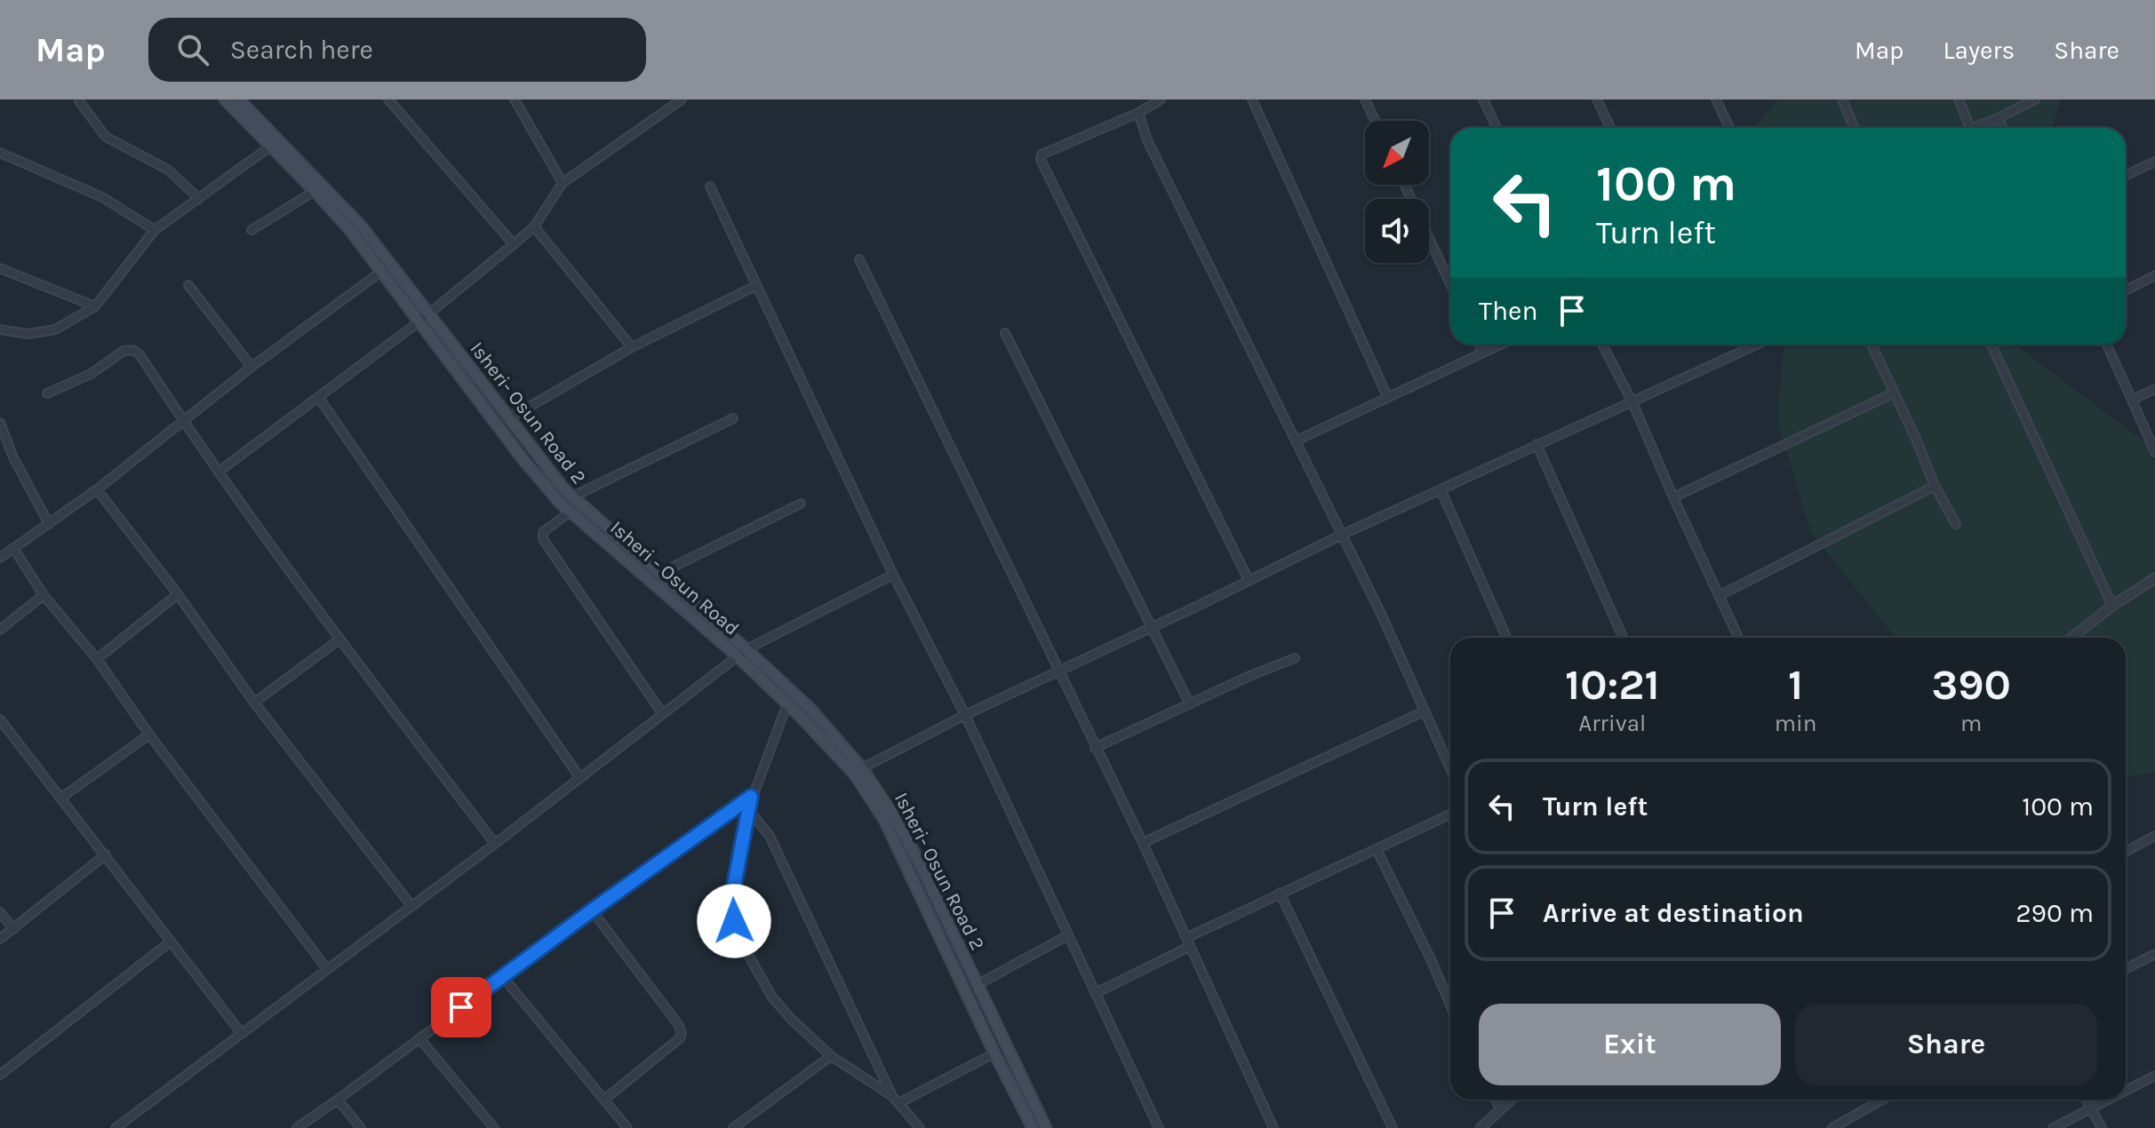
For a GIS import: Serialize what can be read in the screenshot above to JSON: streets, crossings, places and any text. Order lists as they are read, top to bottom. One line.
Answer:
{"streets":{"main road":["Isheri- Osun Road 2","Isheri - Osun Road"]},"crossings":[["Isheri- Osun Road 2","Isheri - Osun Road"]],"north":"bottom left","page":{"header":"Map","search":"Search here","nav":["Map","Layers","Share"],"turn":["100 m","Turn left"],"then":"Then","eta":["10:21","Arrival","1","min","390","m"],"list":[{"name":"Turn left","value":"100 m"},{"name":"Arrive at destination","value":"290 m"}],"buttons":["Exit","Share"]}}
